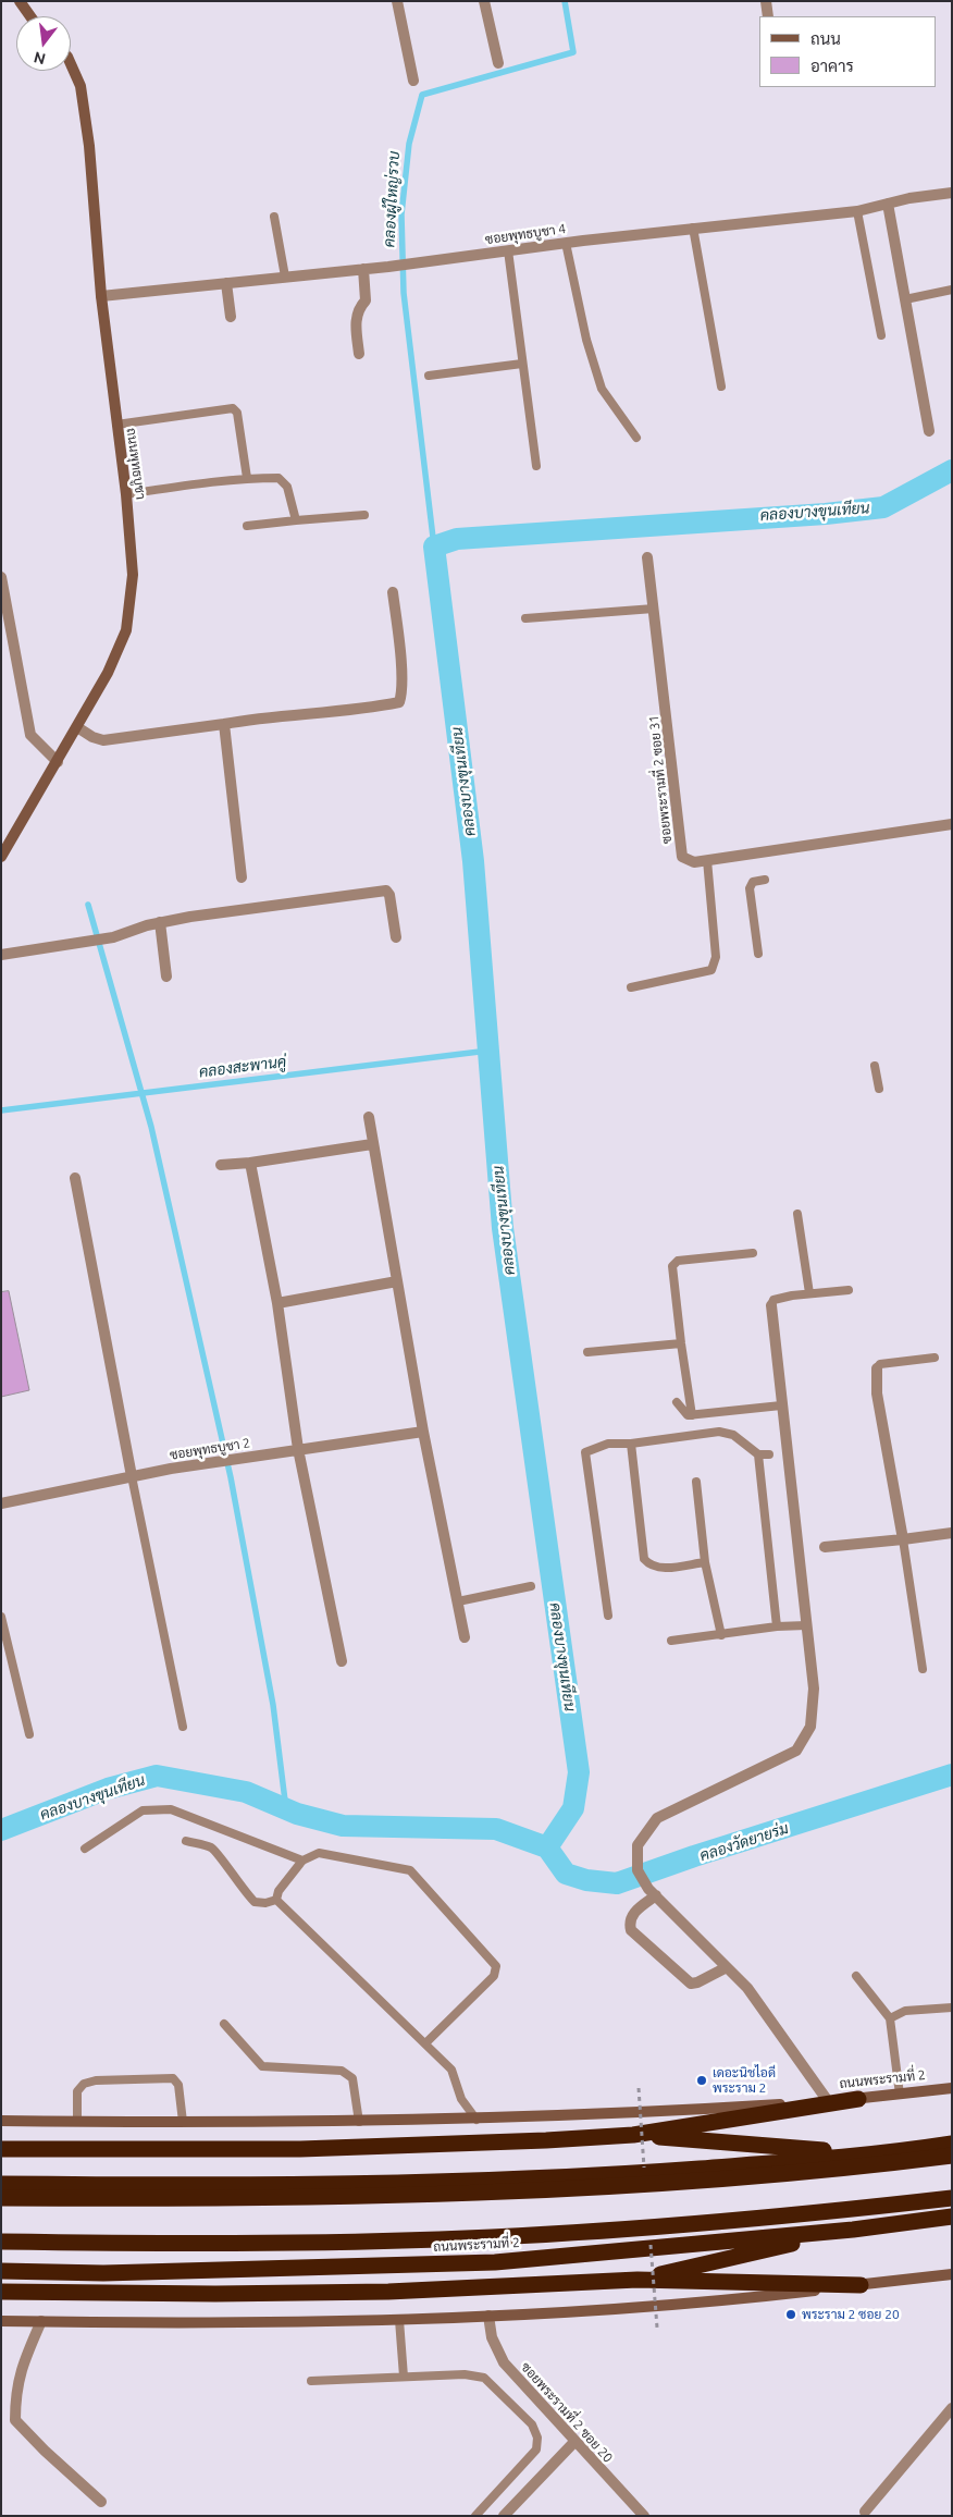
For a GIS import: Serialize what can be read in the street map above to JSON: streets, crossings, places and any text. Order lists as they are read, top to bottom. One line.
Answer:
{"streets":{"highway":["ถนนพระรามที่ 2"],"main road":["ถนนพุทธบูชา"],"street":["ซอยพุทธบูชา 4","ซอยพระรามที่ 2 ซอย 31","ซอยพุทธบูชา 2","ซอยพระรามที่ 2 ซอย 20"]},"crossings":[["ซอยพุทธบูชา 4","ถนนพุทธบูชา"]],"water":["คลองผู้ใหญ่รวบ","คลองบางขุนเทียน","คลองสะพานคู่","คลองวัดยายร่ม"],"places":["เดอะนิชไอดี พระราม 2","พระราม 2 ซอย 20"],"legend":["ถนน","อาคาร"],"north":"bottom"}
